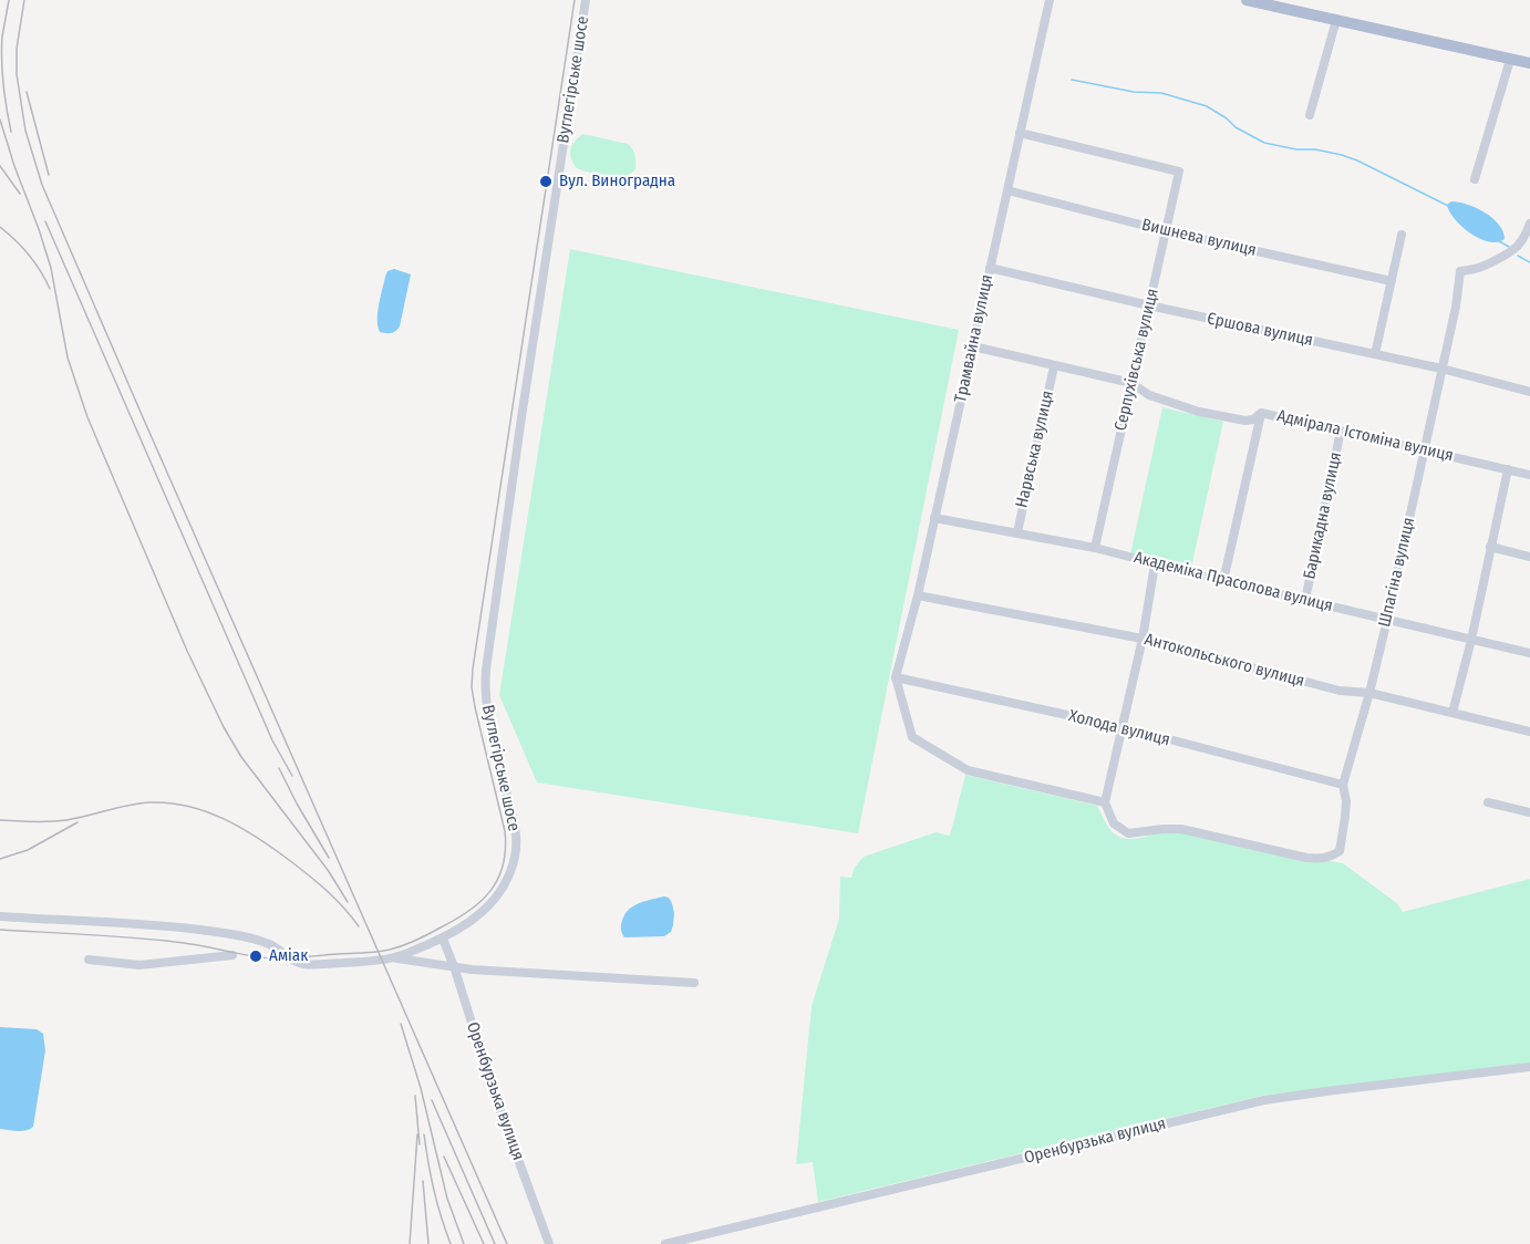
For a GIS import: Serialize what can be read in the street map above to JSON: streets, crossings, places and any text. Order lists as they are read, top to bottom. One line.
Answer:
{"streets":{"street":["Вуглегірське шосе","Вишнева вулиця","Єршова вулиця","Трамвайна вулиця","Серпухівська вулиця","Адмірала Істоміна вулиця","Нарвська вулиця","Барикадна вулиця","Шпагіна вулиця","Академіка Прасолова вулиця","Антокольського вулиця","Холода вулиця","Оренбурзька вулиця"]},"crossings":[["Вуглегірське шосе","Оренбурзька вулиця"],["Вишнева вулиця","Трамвайна вулиця"],["Вишнева вулиця","Серпухівська вулиця"],["Єршова вулиця","Трамвайна вулиця"],["Єршова вулиця","Серпухівська вулиця"],["Єршова вулиця","Шпагіна вулиця"],["Трамвайна вулиця","Серпухівська вулиця"],["Трамвайна вулиця","Адмірала Істоміна вулиця"],["Трамвайна вулиця","Академіка Прасолова вулиця"],["Трамвайна вулиця","Антокольського вулиця"],["Трамвайна вулиця","Холода вулиця"],["Серпухівська вулиця","Адмірала Істоміна вулиця"],["Серпухівська вулиця","Академіка Прасолова вулиця"],["Адмірала Істоміна вулиця","Нарвська вулиця"],["Адмірала Істоміна вулиця","Барикадна вулиця"],["Адмірала Істоміна вулиця","Шпагіна вулиця"],["Нарвська вулиця","Академіка Прасолова вулиця"],["Барикадна вулиця","Академіка Прасолова вулиця"],["Шпагіна вулиця","Академіка Прасолова вулиця"],["Шпагіна вулиця","Антокольського вулиця"],["Шпагіна вулиця","Холода вулиця"]],"places":["Вул. Виноградна","Аміак"]}
